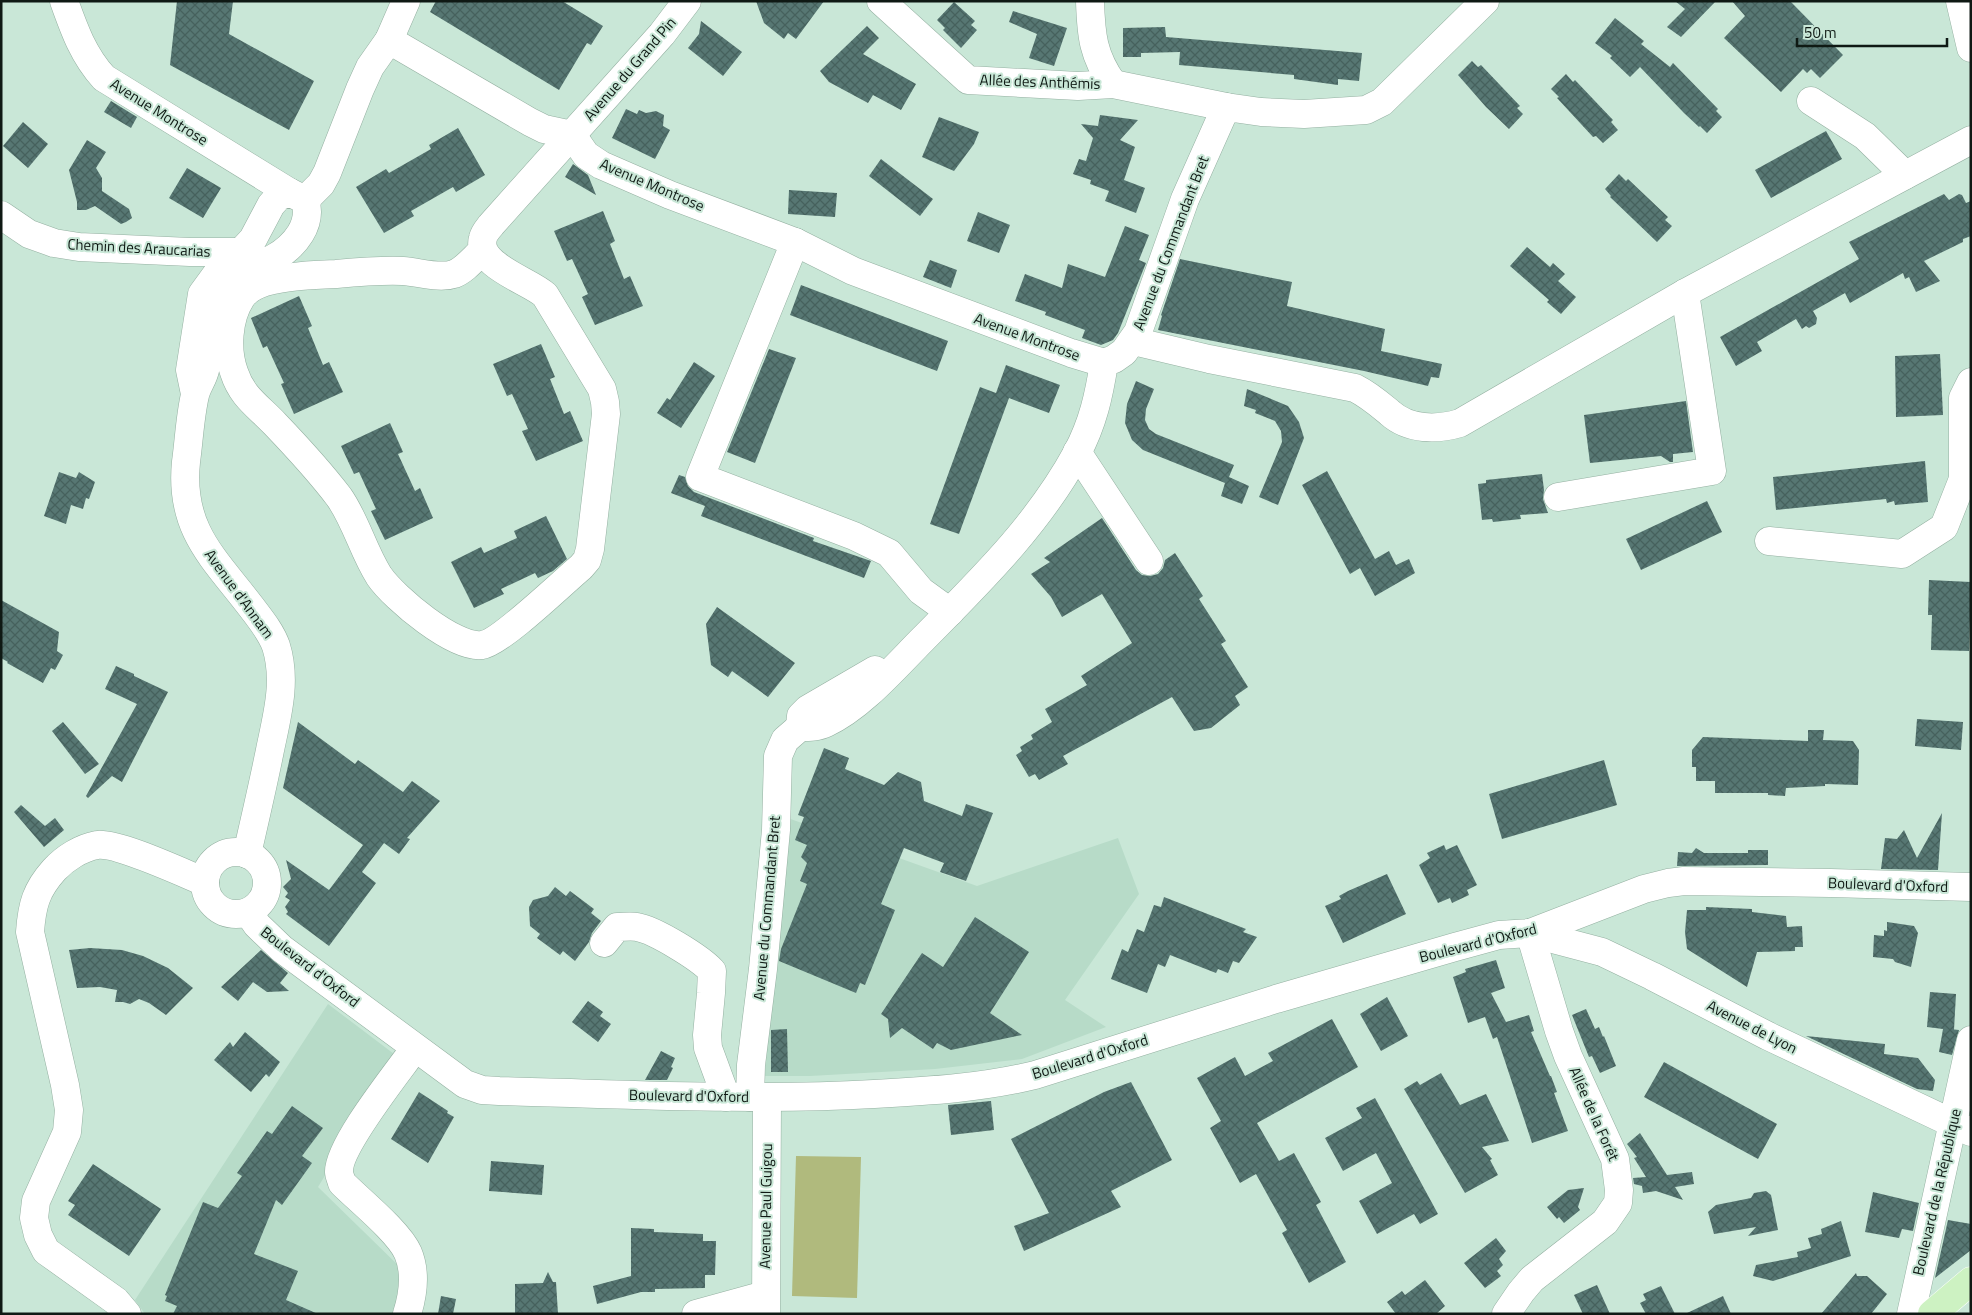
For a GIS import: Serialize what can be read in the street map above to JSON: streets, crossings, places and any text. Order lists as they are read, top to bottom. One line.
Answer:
{"streets":{"street":["Avenue du Grand Pin","Allée des Anthémis","Avenue Montrose","Avenue du Commandant Bret","Chemin des Araucarias","Avenue d'Annam","Boulevard d'Oxford","Avenue de Lyon","Allée de la Forêt","Boulevard de la République","Avenue Paul Guigou"]},"crossings":[["Avenue du Grand Pin","Avenue Montrose"],["Allée des Anthémis","Avenue du Commandant Bret"],["Avenue Montrose","Avenue du Commandant Bret"],["Avenue Montrose","Avenue d'Annam"],["Avenue du Commandant Bret","Boulevard d'Oxford"],["Avenue du Commandant Bret","Avenue Paul Guigou"],["Chemin des Araucarias","Avenue d'Annam"],["Avenue d'Annam","Boulevard d'Oxford"],["Boulevard d'Oxford","Avenue de Lyon"],["Boulevard d'Oxford","Allée de la Forêt"],["Boulevard d'Oxford","Avenue Paul Guigou"],["Avenue de Lyon","Allée de la Forêt"],["Avenue de Lyon","Boulevard de la République"]],"scale_bar":"50 m"}
